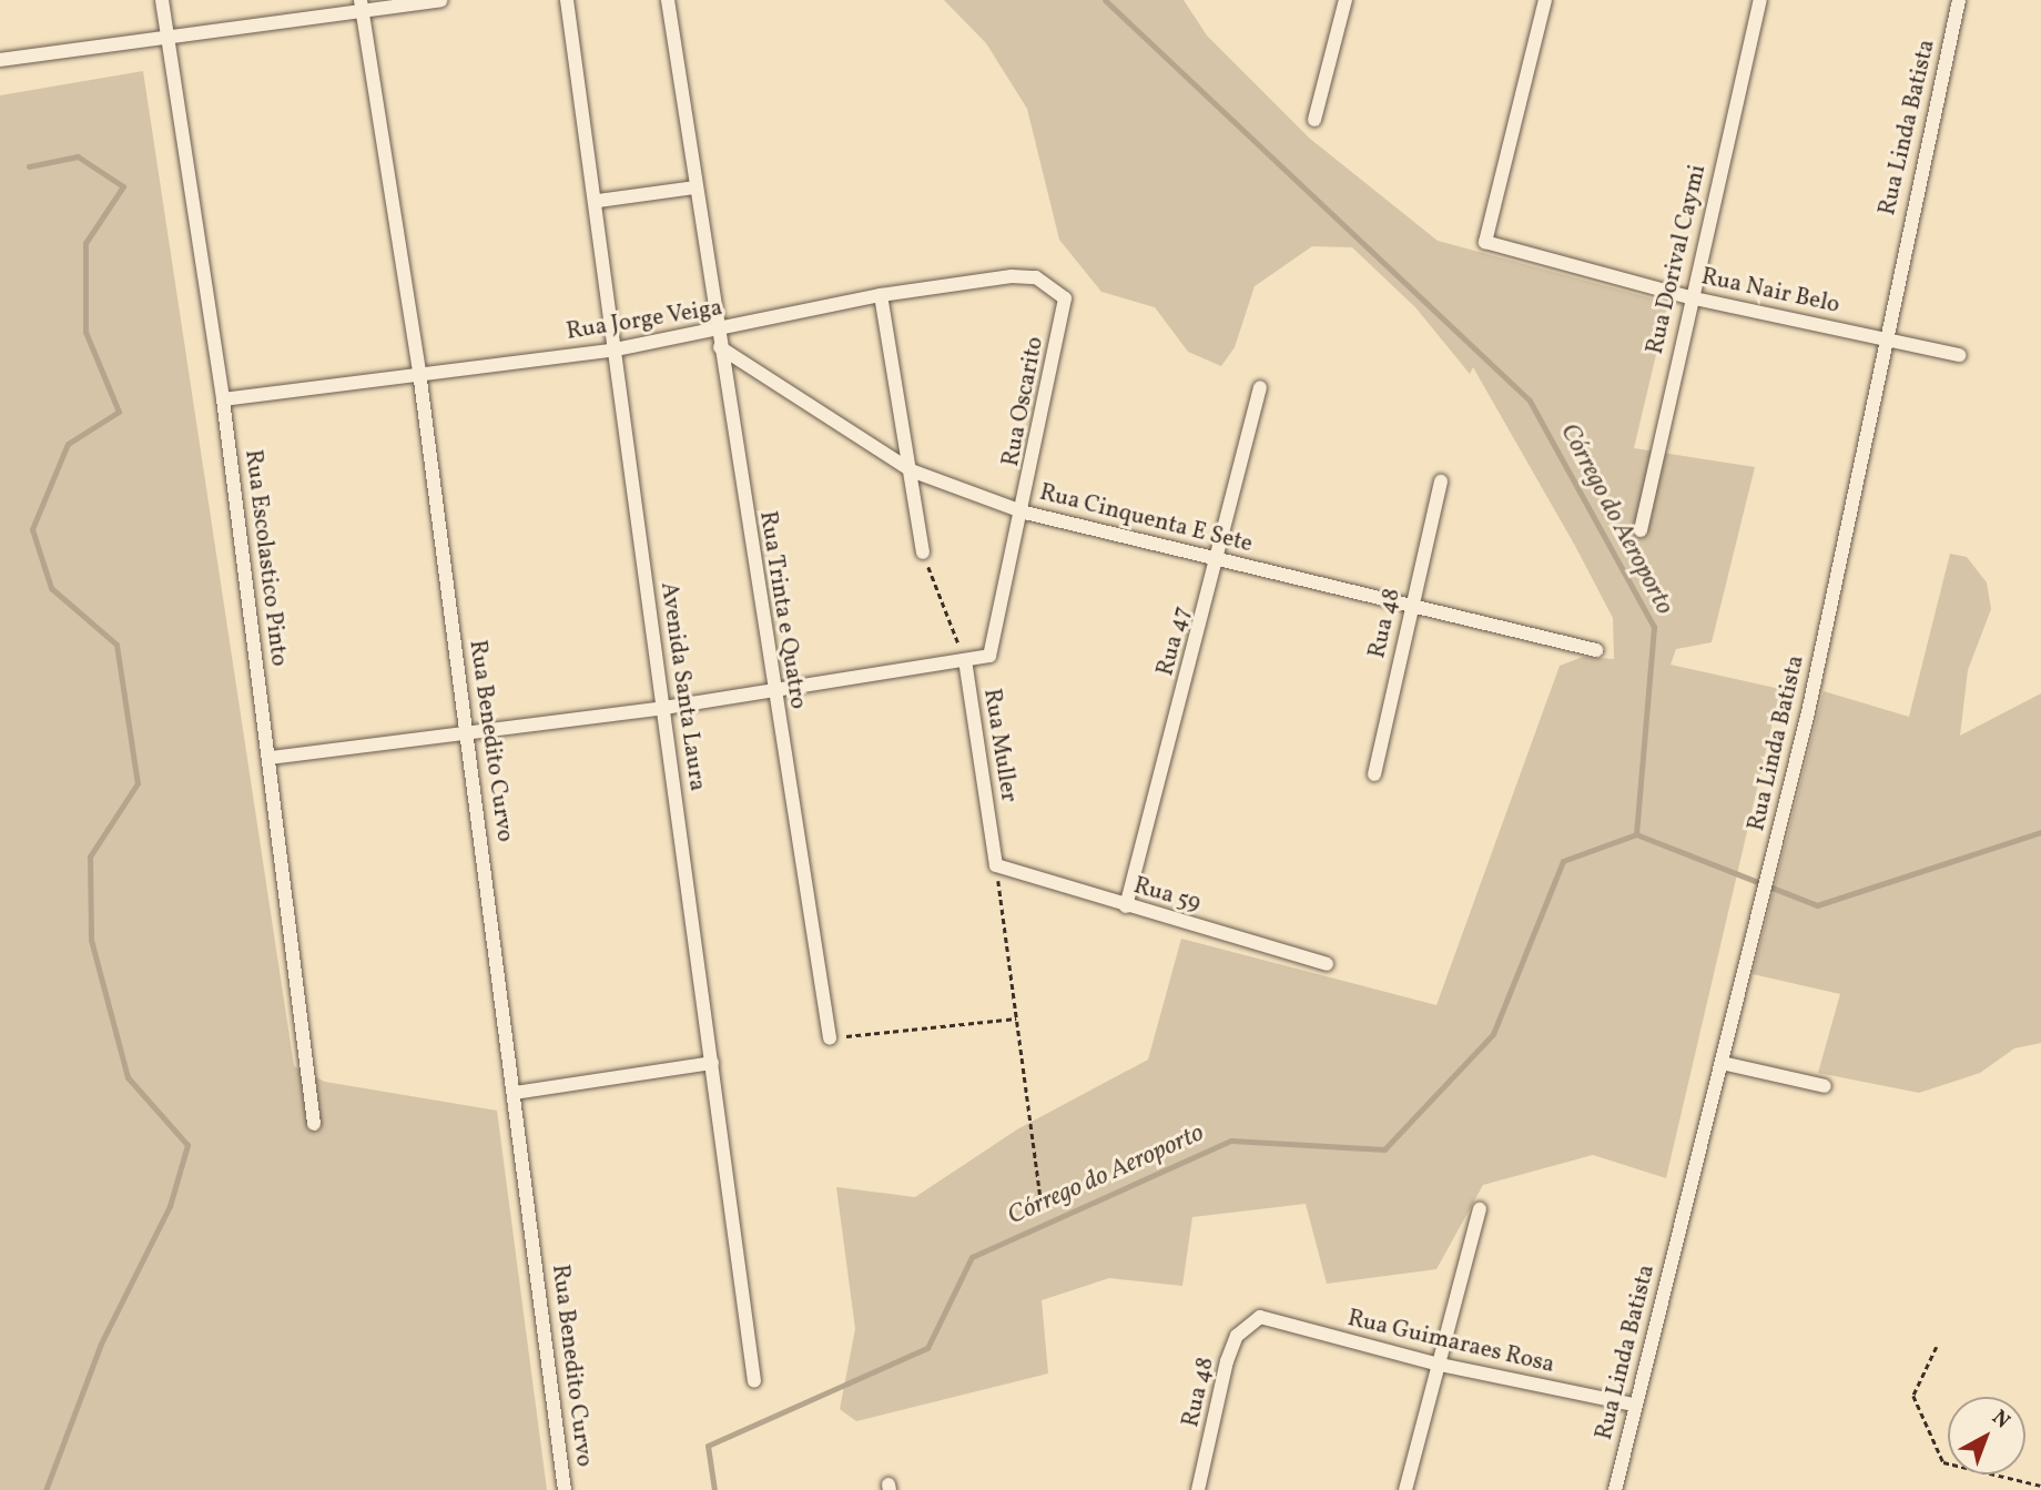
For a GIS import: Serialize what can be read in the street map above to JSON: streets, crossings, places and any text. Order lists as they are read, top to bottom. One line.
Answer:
{"streets":{"street":["Rua Linda Batista","Rua Dorival Caymi","Rua Nair Belo","Rua Jorge Veiga","Rua Oscarito","Rua Cinquenta E Sete","Rua Escolastico Pinto","Rua Trinta e Quatro","Rua 48","Rua 47","Avenida Santa Laura","Rua Benedito Curvo","Rua Muller","Rua 59","Rua Guimaraes Rosa"]},"crossings":[["Rua Linda Batista","Rua Nair Belo"],["Rua Linda Batista","Rua Guimaraes Rosa"],["Rua Dorival Caymi","Rua Nair Belo"],["Rua Jorge Veiga","Rua Oscarito"],["Rua Jorge Veiga","Rua Escolastico Pinto"],["Rua Jorge Veiga","Rua Trinta e Quatro"],["Rua Jorge Veiga","Avenida Santa Laura"],["Rua Jorge Veiga","Rua Benedito Curvo"],["Rua Oscarito","Rua Cinquenta E Sete"],["Rua Oscarito","Rua Muller"],["Rua Cinquenta E Sete","Rua Trinta e Quatro"],["Rua Cinquenta E Sete","Rua 48"],["Rua Cinquenta E Sete","Rua 47"],["Rua 48","Rua Guimaraes Rosa"],["Rua 47","Rua 59"],["Rua Muller","Rua 59"]],"water":["Córrego do Aeroporto"],"north":"top right"}
